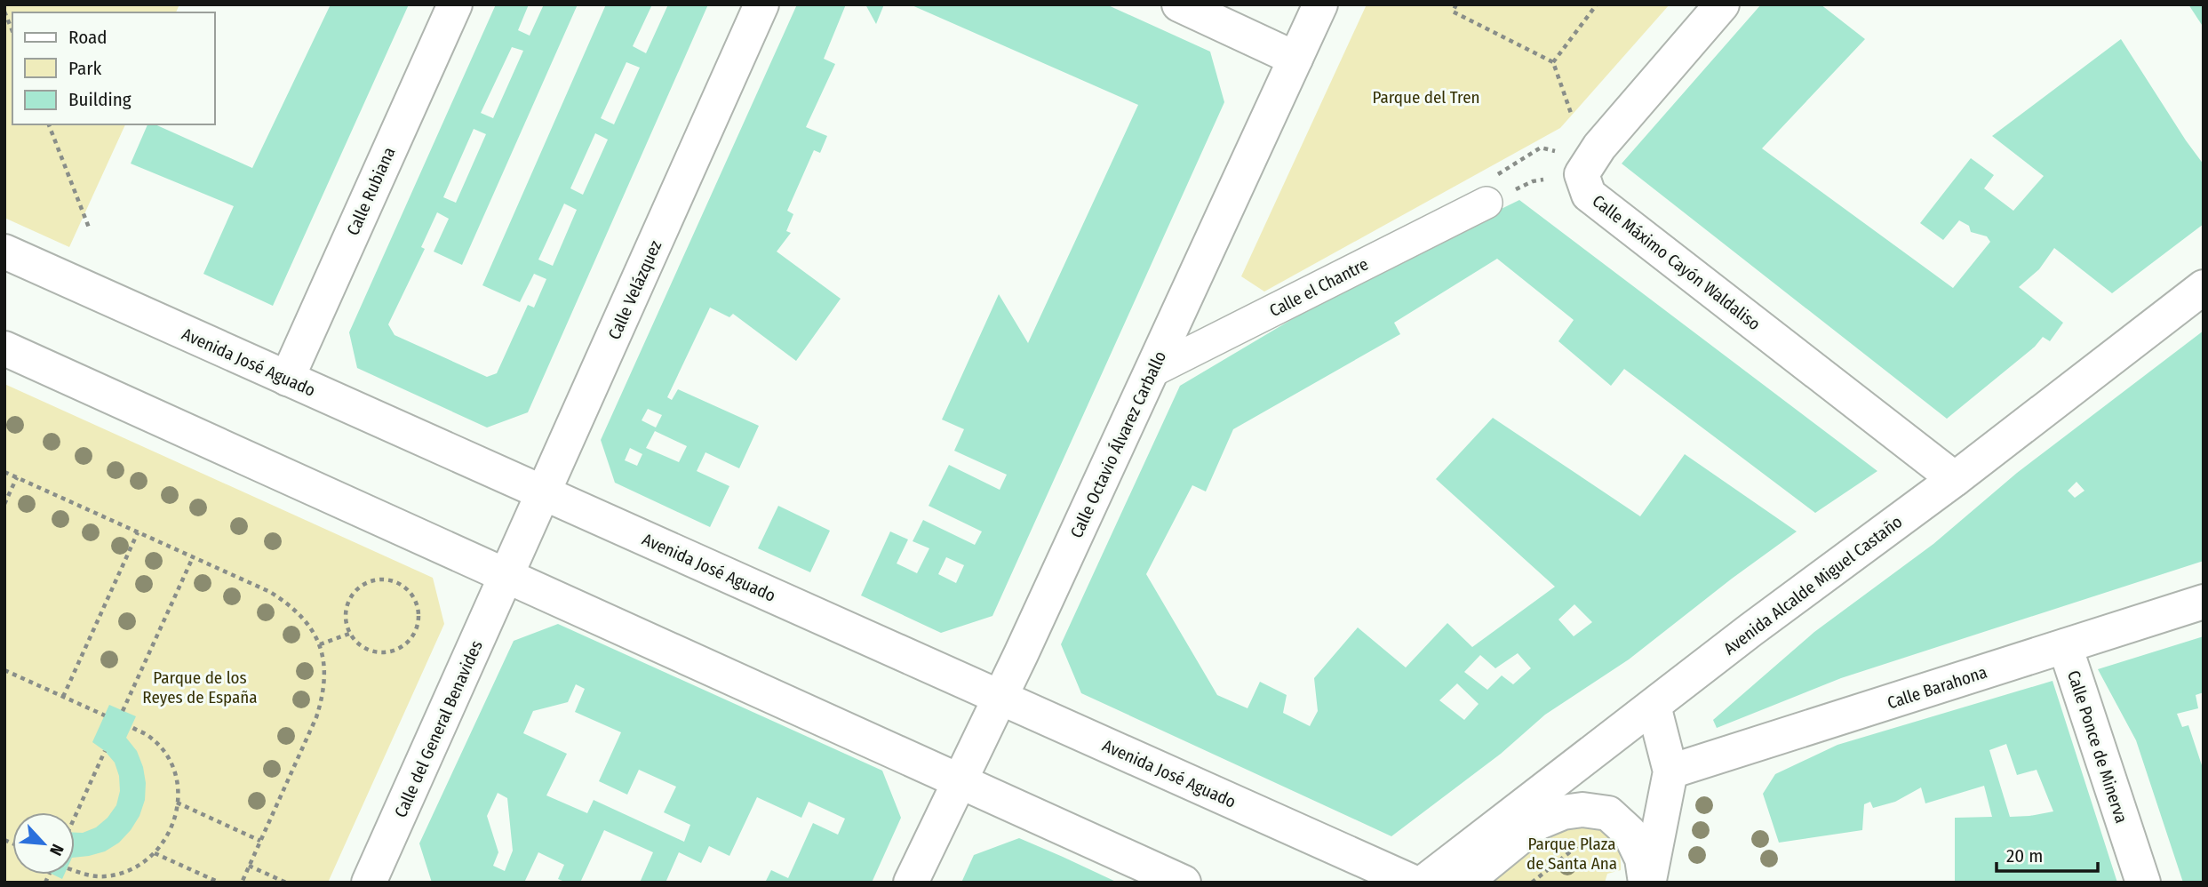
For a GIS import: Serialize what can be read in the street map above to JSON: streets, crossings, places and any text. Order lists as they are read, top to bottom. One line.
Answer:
{"streets":{"street":["Calle Rubiana","Calle Máximo Cayón Waldaliso","Calle el Chantre","Calle Velázquez","Avenida José Aguado","Calle Octavio Álvarez Carballo","Avenida Alcalde Miguel Castaño","Calle Barahona","Calle del General Benavides","Calle Ponce de Minerva"]},"crossings":[["Calle Rubiana","Avenida José Aguado"],["Calle Máximo Cayón Waldaliso","Avenida Alcalde Miguel Castaño"],["Calle el Chantre","Calle Octavio Álvarez Carballo"],["Calle Velázquez","Avenida José Aguado"],["Calle Velázquez","Calle del General Benavides"],["Avenida José Aguado","Calle Octavio Álvarez Carballo"],["Calle Barahona","Calle Ponce de Minerva"]],"parks":["Parque del Tren","Parque de los Reyes de España","Parque Plaza de Santa Ana"],"legend":["Road","Park","Building"],"scale_bar":"20 m","north":"bottom right"}
